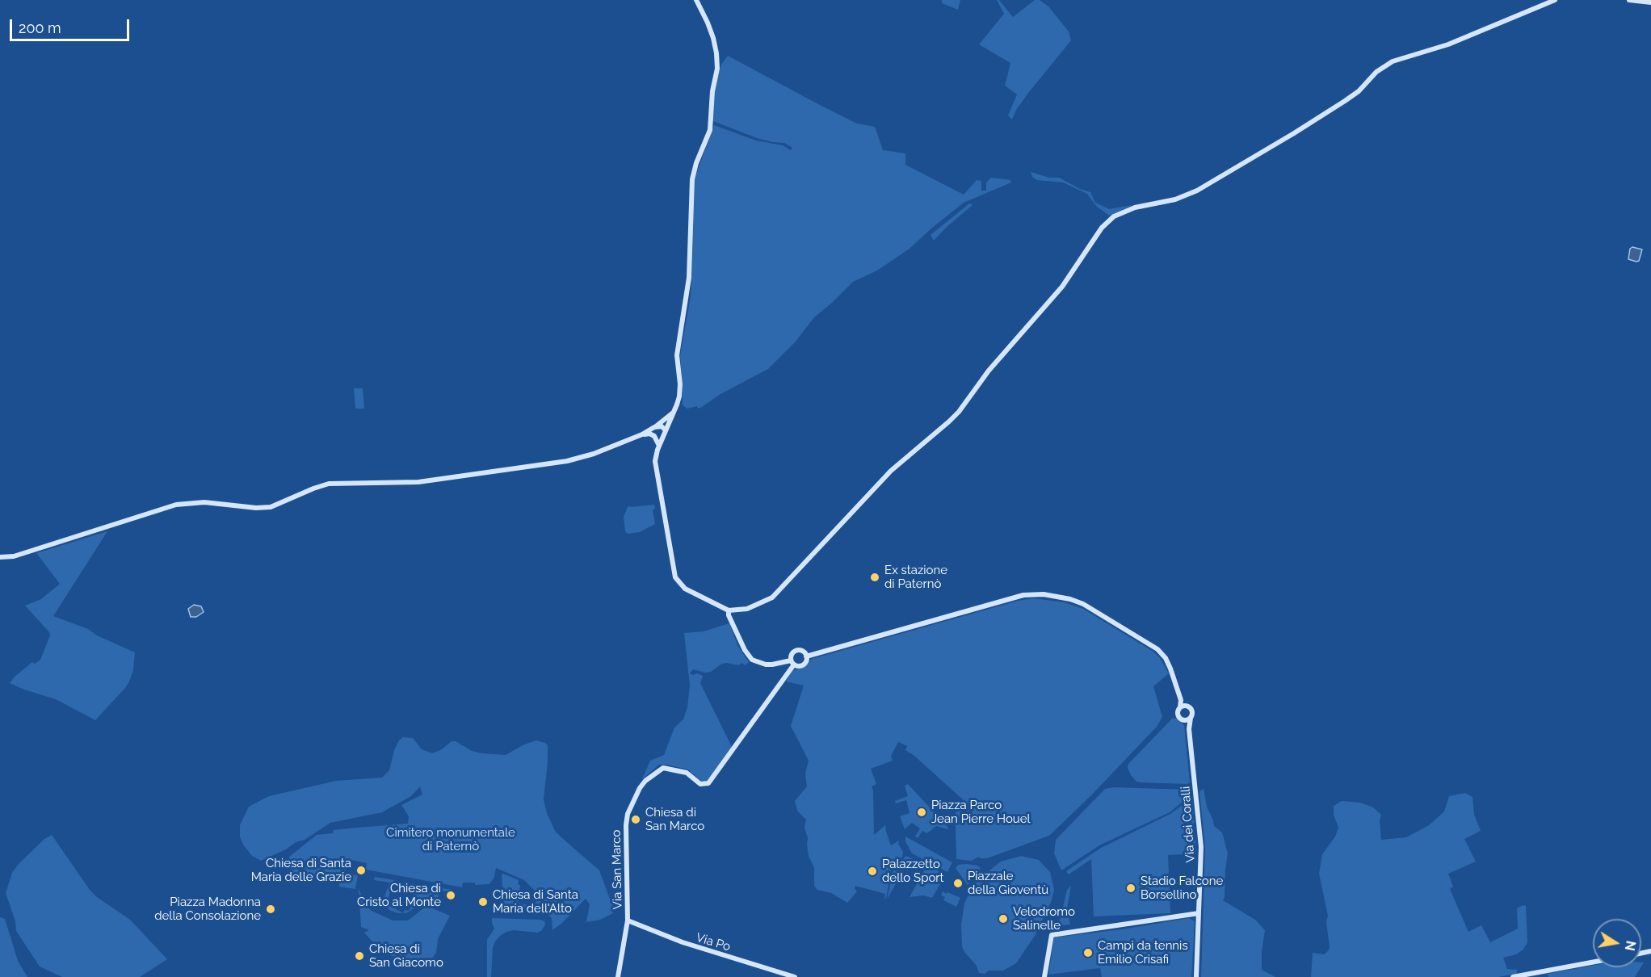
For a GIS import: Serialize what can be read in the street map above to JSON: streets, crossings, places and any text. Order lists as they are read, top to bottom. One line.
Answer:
{"streets":{"street":["Via dei Coralli","Via San Marco","Via Po"]},"crossings":[["Via San Marco","Via Po"]],"parks":["Cimitero monumentale di Paternò"],"places":["Ex stazione di Paternò","Piazza Parco Jean Pierre Houel","Chiesa di San Marco","Chiesa di Santa Maria delle Grazie","Palazzetto dello Sport","Piazzale della Gioventù","Stadio Falcone Borsellino","Chiesa di Cristo al Monte","Chiesa di Santa Maria dell'Alto","Piazza Madonna della Consolazione","Velodromo Salinelle","Campi da tennis Emilio Crisafi","Chiesa di San Giacomo"],"scale_bar":"200 m","north":"right"}
